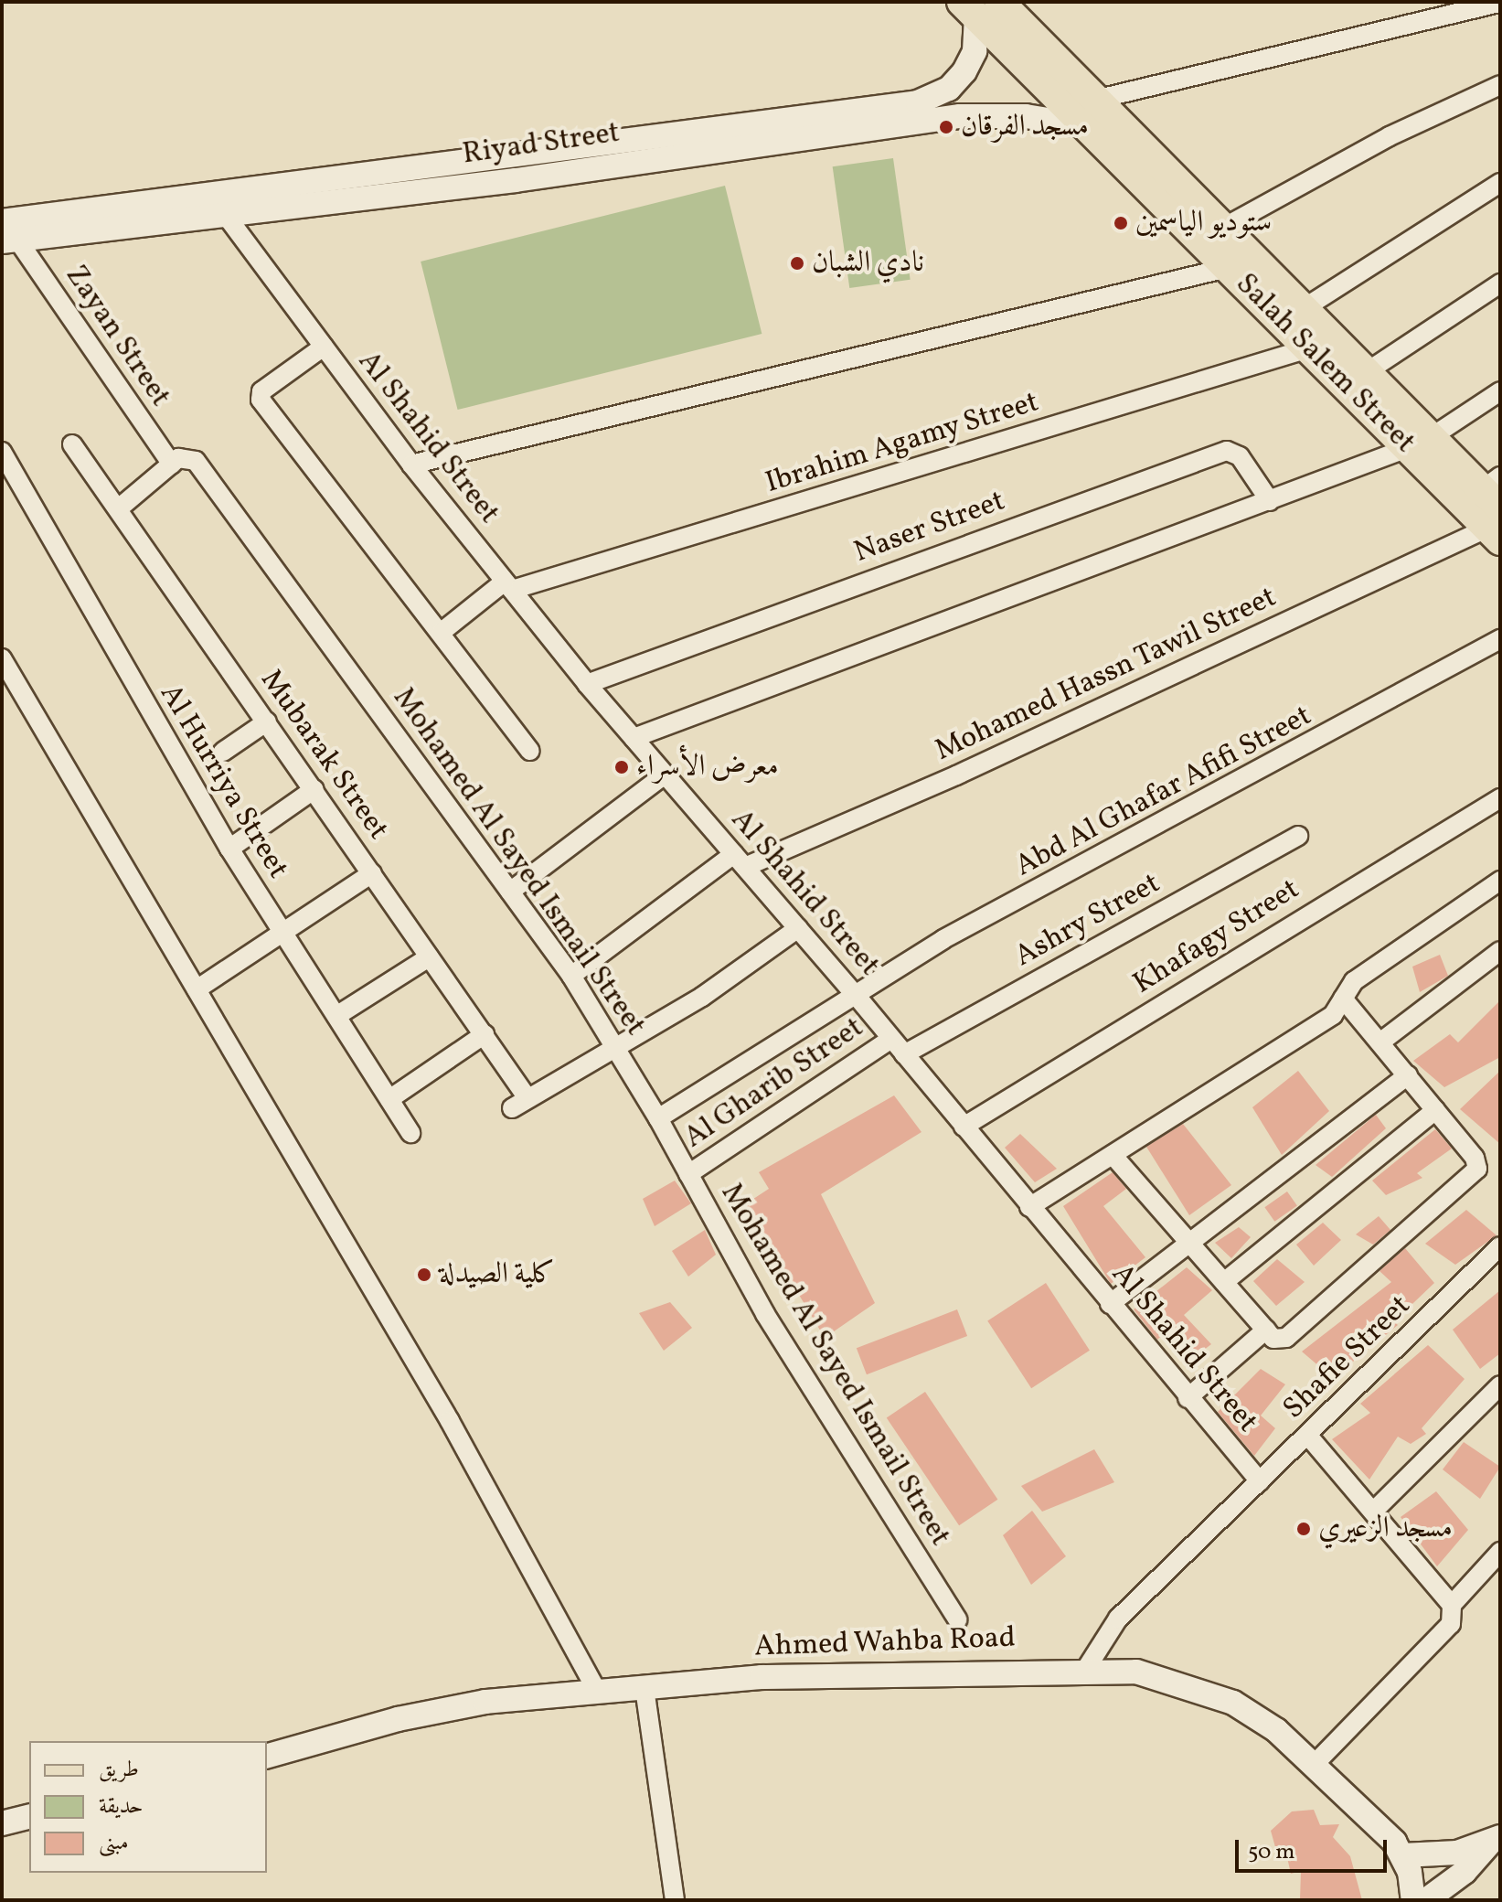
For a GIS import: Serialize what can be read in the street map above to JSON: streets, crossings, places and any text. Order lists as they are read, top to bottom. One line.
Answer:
{"streets":{"main road":["Salah Salem Street"],"street":["Riyad Street","Zayan Street","Al Shahid Street","Ibrahim Agamy Street","Naser Street","Mohamed Hassn Tawil Street","Mubarak Street","Al Hurriya Street","Abd Al Ghafar Afifi Street","Mohamed Al Sayed Ismail Street","Ashry Street","Khafagy Street","Al Gharib Street","Shafie Street","Ahmed Wahba Road"]},"crossings":[["Riyad Street","Zayan Street"],["Riyad Street","Salah Salem Street"],["Riyad Street","Al Shahid Street"],["Zayan Street","Mohamed Al Sayed Ismail Street"],["Salah Salem Street","Ibrahim Agamy Street"],["Salah Salem Street","Mohamed Hassn Tawil Street"],["Al Shahid Street","Ibrahim Agamy Street"],["Al Shahid Street","Naser Street"],["Al Shahid Street","Mohamed Hassn Tawil Street"],["Al Shahid Street","Abd Al Ghafar Afifi Street"],["Al Shahid Street","Ashry Street"],["Al Shahid Street","Khafagy Street"],["Al Shahid Street","Al Gharib Street"],["Al Shahid Street","Shafie Street"],["Mohamed Hassn Tawil Street","Mohamed Al Sayed Ismail Street"],["Mubarak Street","Mohamed Al Sayed Ismail Street"],["Abd Al Ghafar Afifi Street","Mohamed Al Sayed Ismail Street"],["Mohamed Al Sayed Ismail Street","Al Gharib Street"],["Shafie Street","Ahmed Wahba Road"]],"places":["مسجد الفرقان","ستوديو الياسمين","نادي الشبان","معرض الأسراء","كلية الصيدلة","مسجد الزعيري"],"legend":["طريق","حديقة","مبنى"],"scale_bar":"50 m"}
